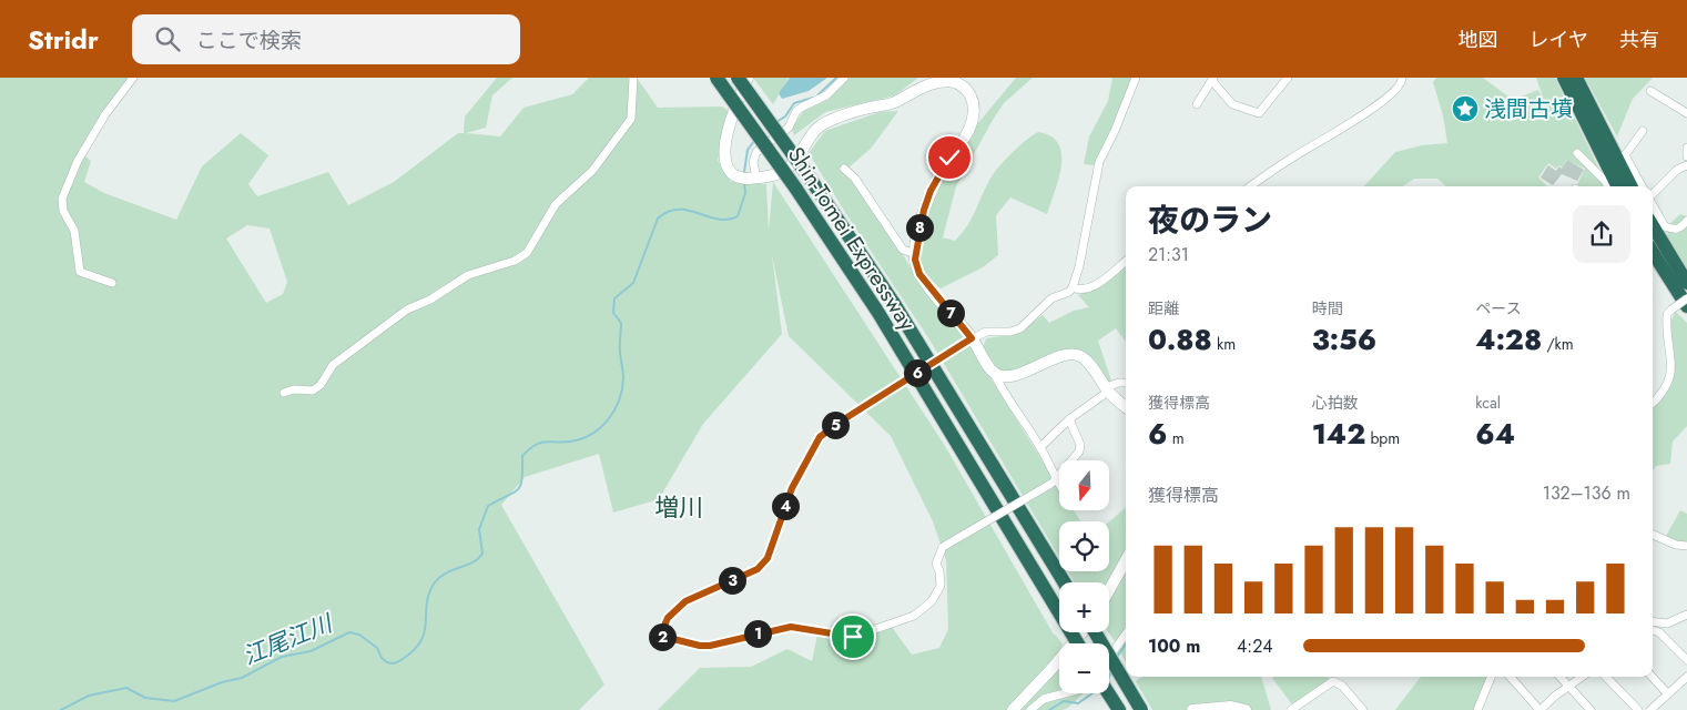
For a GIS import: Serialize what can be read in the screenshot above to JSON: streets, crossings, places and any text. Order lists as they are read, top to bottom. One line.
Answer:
{"streets":{"highway":["Shin-Tomei Expressway"]},"districts":["増川"],"water":["江尾江川"],"places":{"place":["浅間古墳"]},"north":"bottom","page":{"header":"Stridr","search":"ここで検索","nav":["地図","レイヤ","共有"],"heading":["夜のラン","21:31"],"pins":["8","7","6","5","4","3","1","2"],"stats":[["距離","0.88 km"],["時間","3:56"],["ペース","4:28 /km"],["獲得標高","6 m"],["心拍数","142 bpm"],["kcal","64"]],"map_buttons":["+","−"],"chart":["獲得標高","132–136 m"],"list":[{"name":"100 m","note":"4:24"}]}}
